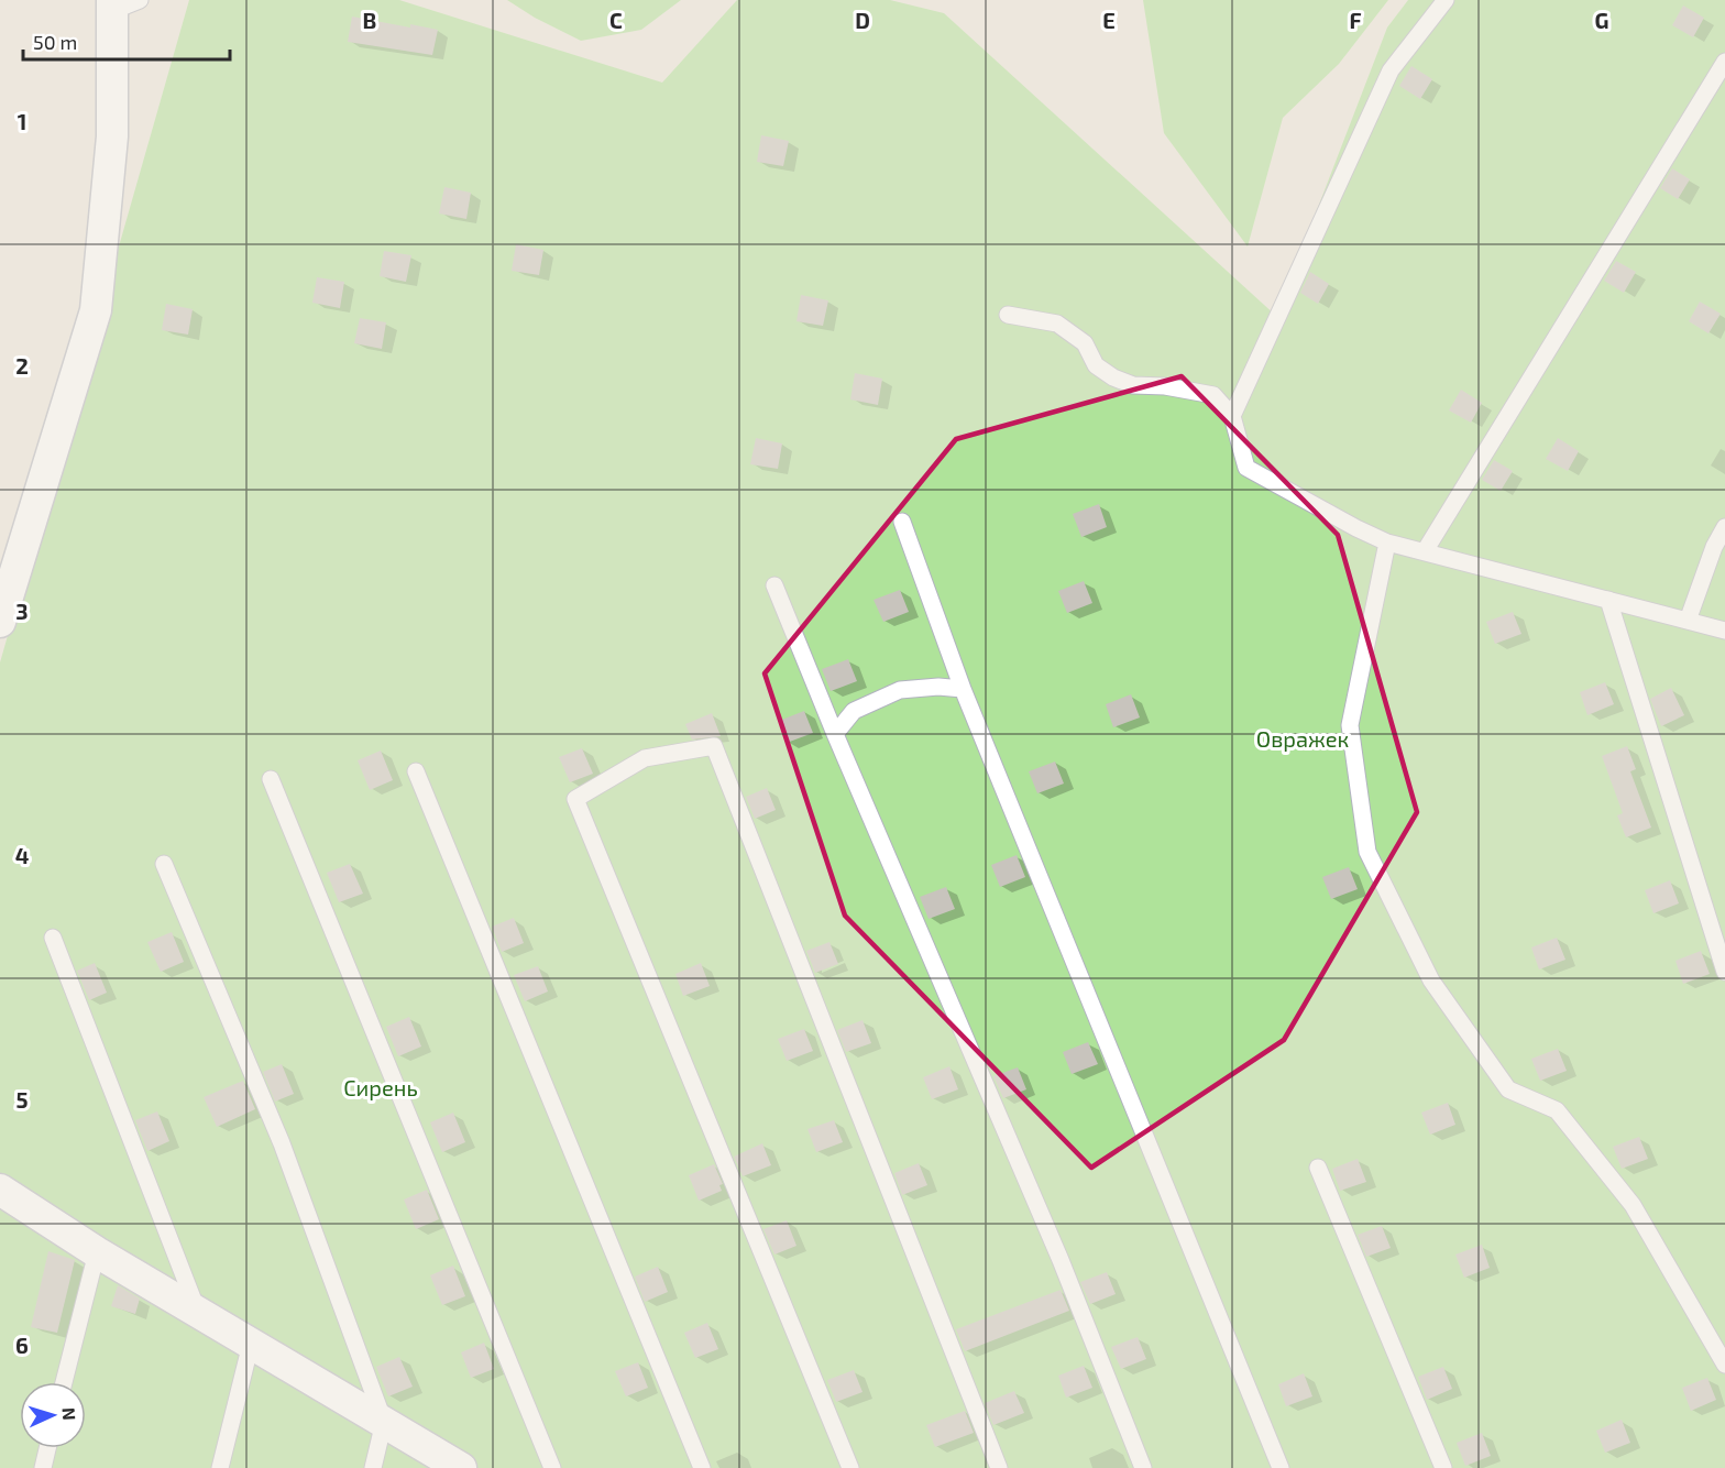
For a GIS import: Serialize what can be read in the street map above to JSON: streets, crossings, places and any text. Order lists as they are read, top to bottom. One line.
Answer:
{"parks":["Овражек","Сирень"],"scale_bar":"50 m","north":"right","grid":{"columns":["B","C","D","E","F","G"],"rows":["1","2","3","4","5","6"]}}
